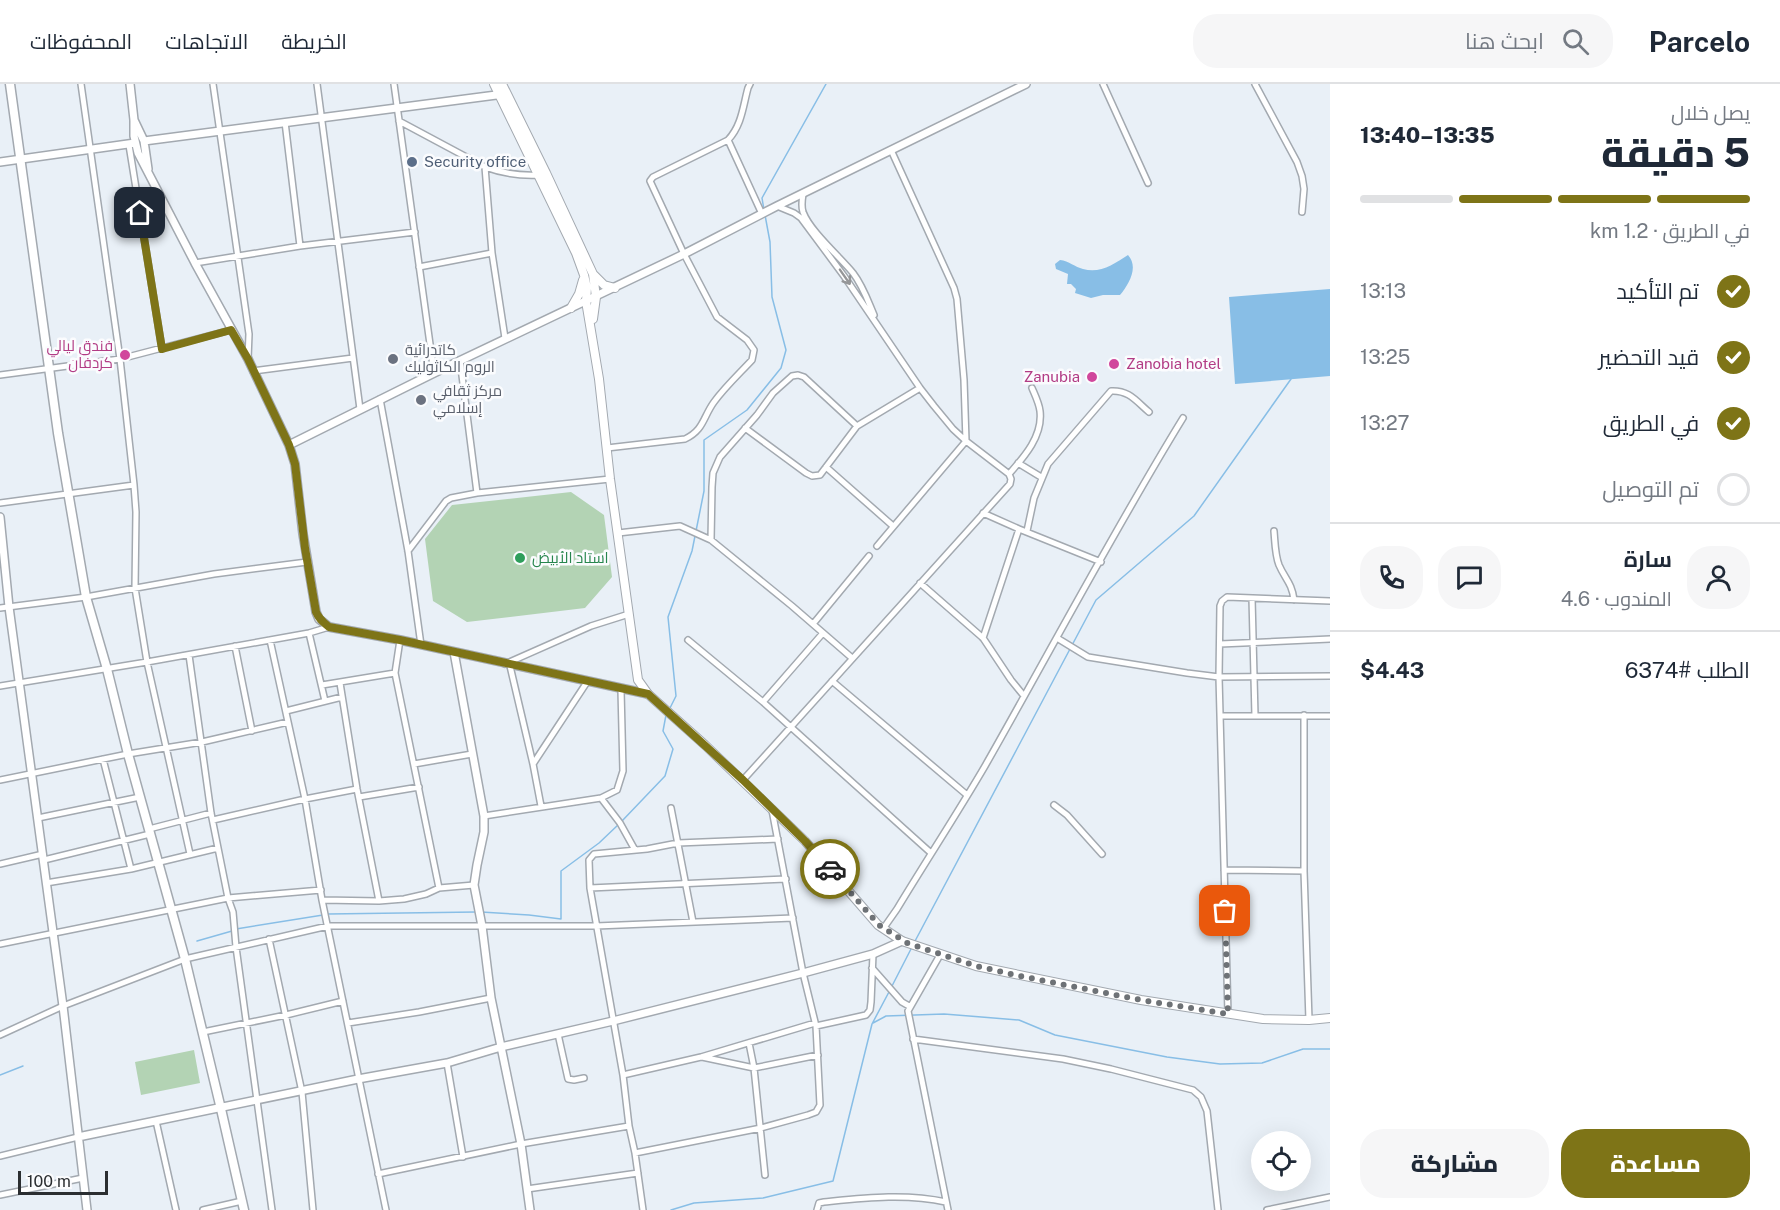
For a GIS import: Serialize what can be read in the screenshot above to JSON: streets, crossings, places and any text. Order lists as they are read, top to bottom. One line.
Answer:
{"places":["Security office","فندق ليالي كردفان","كاتدرائية الروم الكاثوليك","Zanobia hotel","Zanubia","مركز ثقافي إسلامي","استاد الأبيض"],"scale_bar":"100 m","page":{"header":"Parcelo","search":"ابحث هنا","nav":["الخريطة","الاتجاهات","المحفوظات"],"heading":["5 دقيقة","يصل خلال","13:35–13:40"],"panel":["سارة","المندوب · 4.6","الطلب #6374","$4.43"],"bar":"في الطريق · 1.2 km","list":[["تم التأكيد","13:13"],["قيد التحضير","13:25"],["في الطريق","13:27"],"تم التوصيل"],"buttons":["مساعدة","مشاركة"],"scale":"100 m"}}
